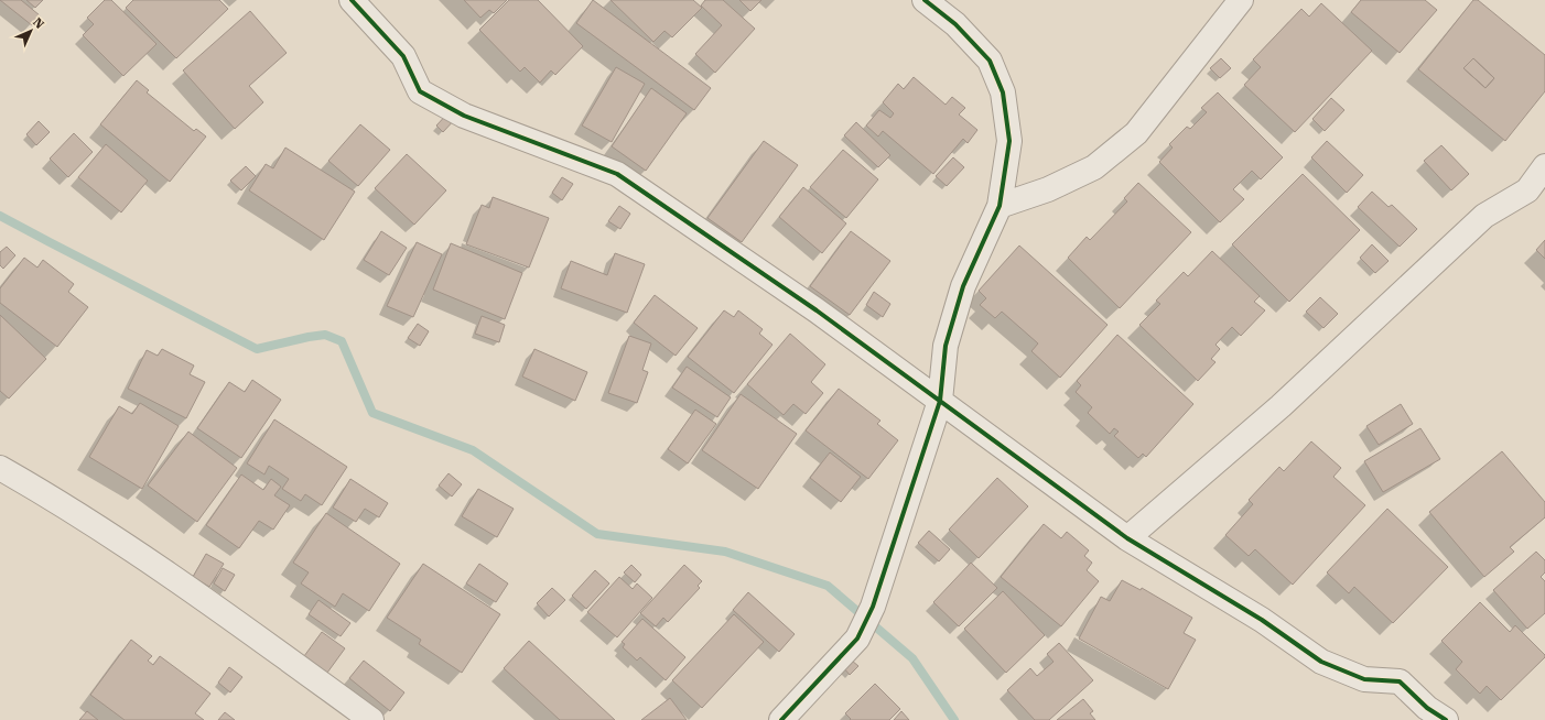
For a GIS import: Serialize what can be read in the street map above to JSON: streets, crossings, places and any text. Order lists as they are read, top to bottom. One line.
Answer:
{"north":"top right"}
